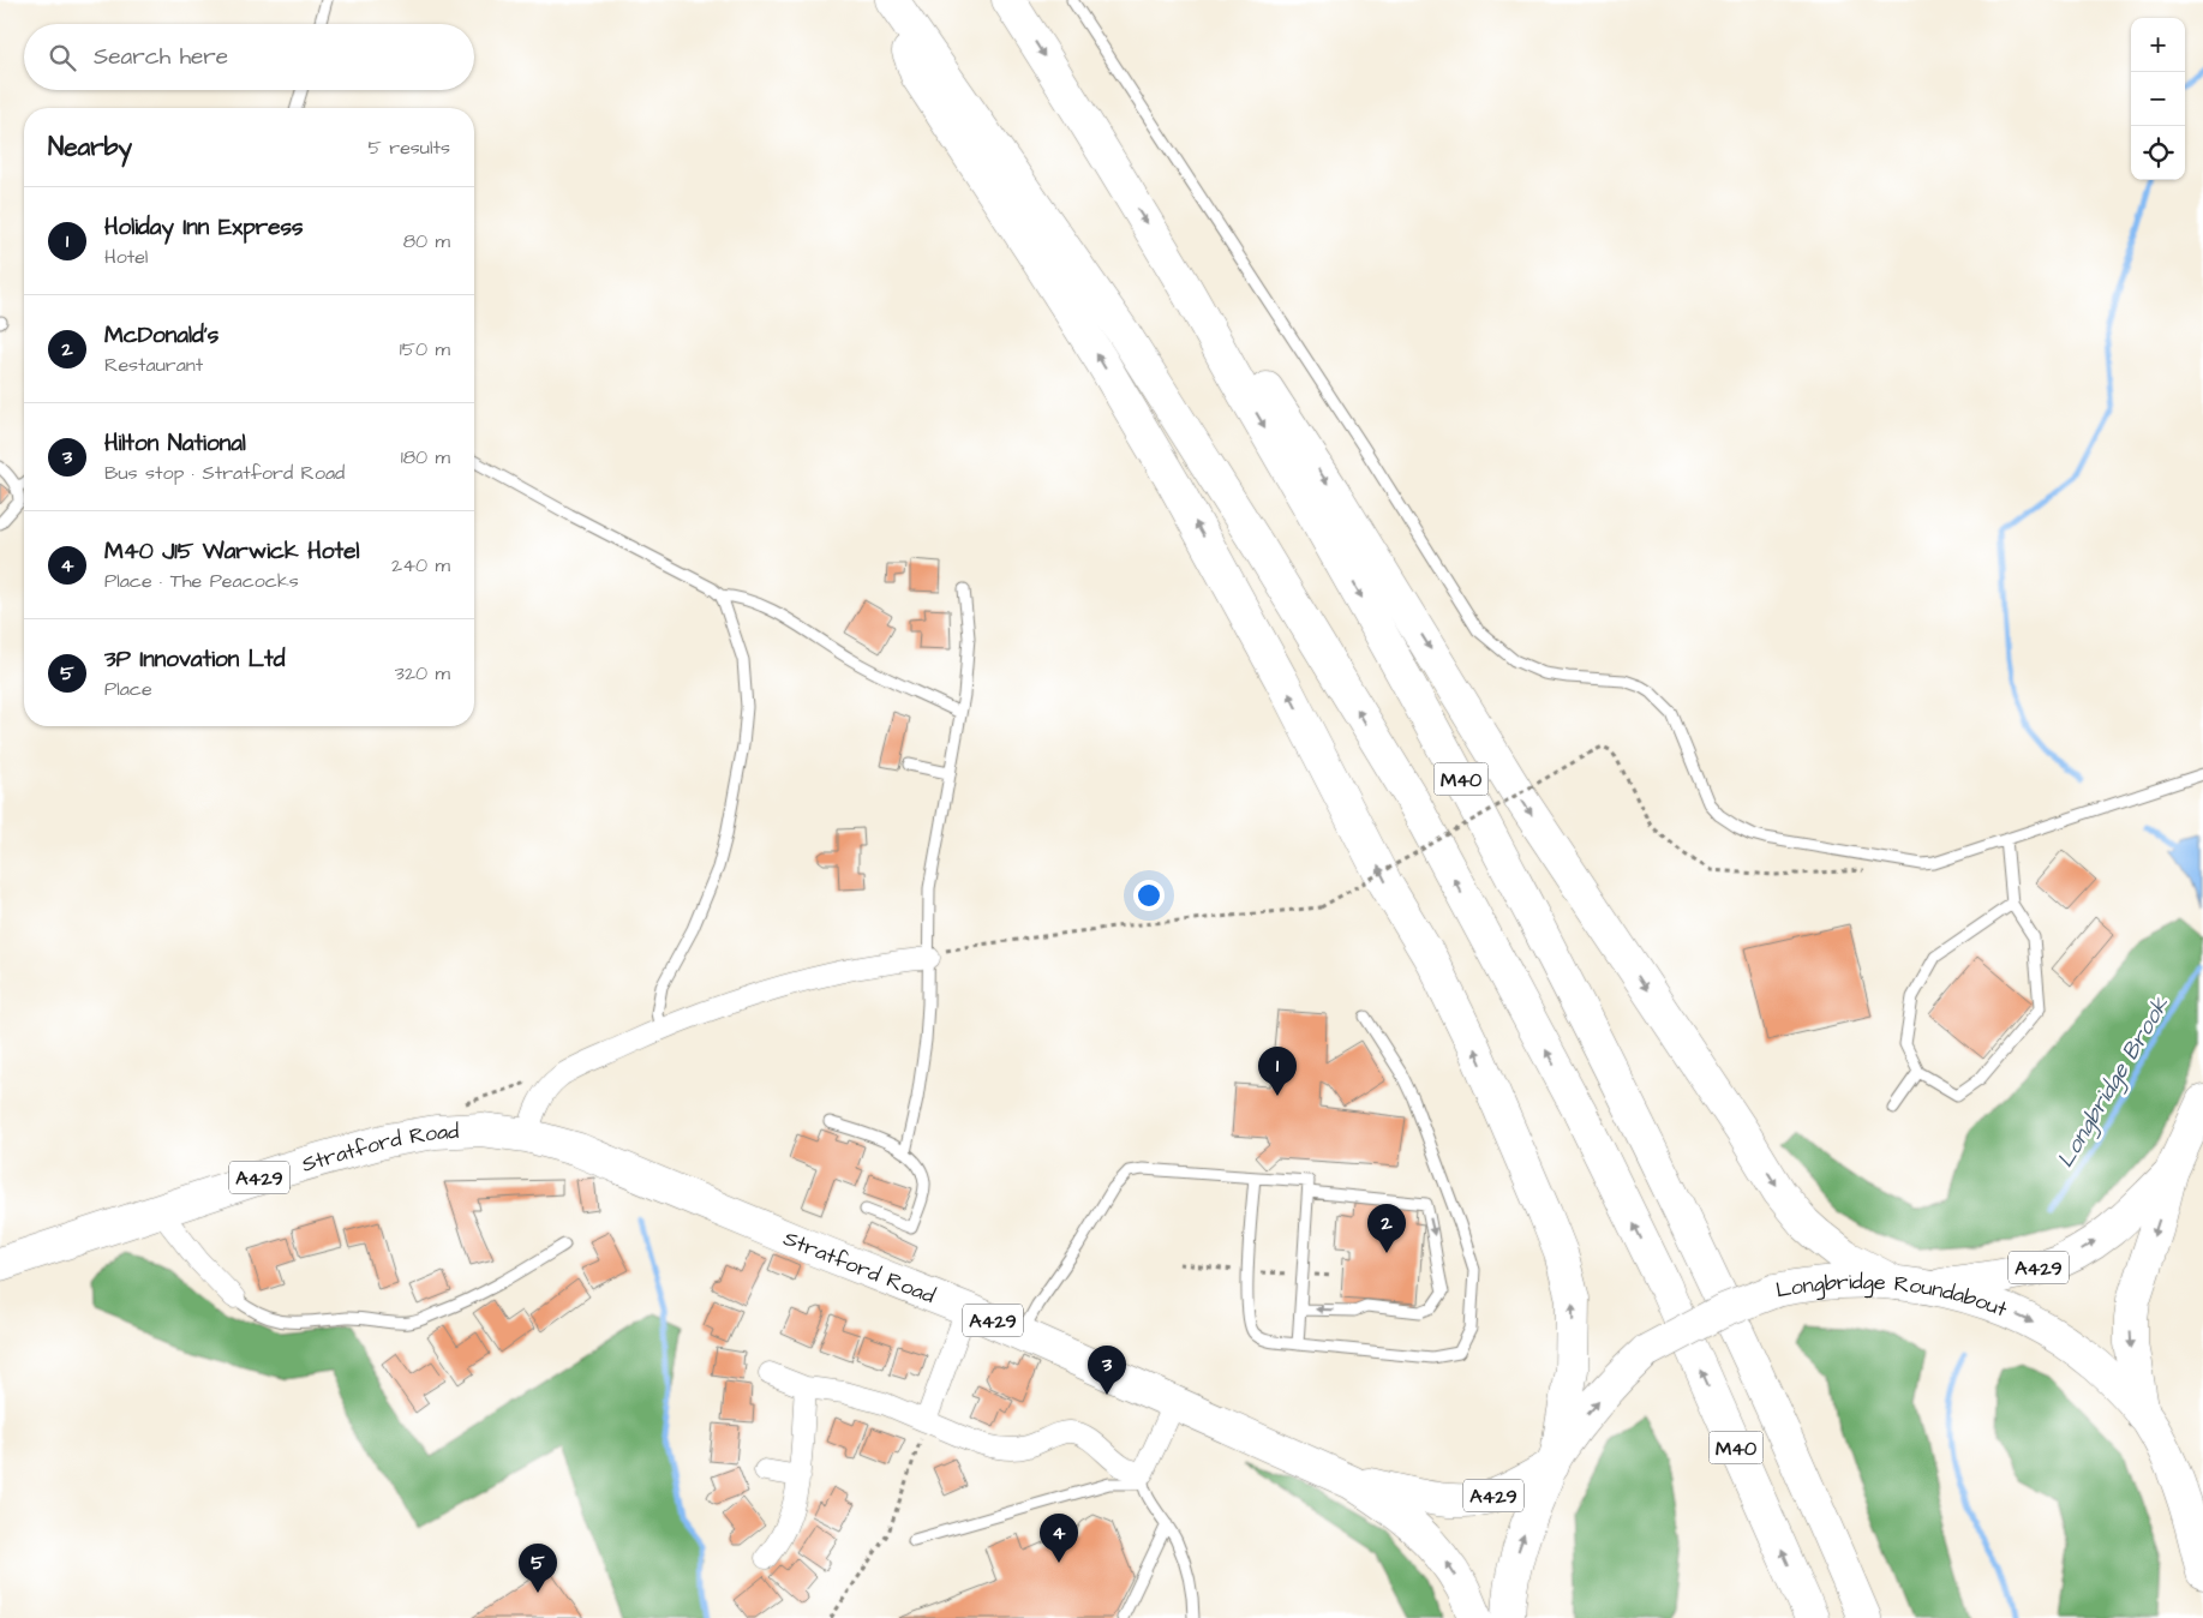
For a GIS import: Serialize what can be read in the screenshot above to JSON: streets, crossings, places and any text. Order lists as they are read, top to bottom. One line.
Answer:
{"streets":{"highway":["M40","Stratford Road","A429","Longbridge Roundabout"]},"crossings":[["M40","Stratford Road"],["M40","Longbridge Roundabout"],["Stratford Road","Longbridge Roundabout"],["A429","Longbridge Roundabout"]],"water":["Longbridge Brook"],"page":{"map_buttons":["+","−"],"search":"Search here","heading":["Nearby","5 results"],"list":[{"mark":"1","name":"Holiday Inn Express","note":"Hotel","value":"80 m"},{"mark":"2","name":"McDonald's","note":"Restaurant","value":"150 m"},{"mark":"3","name":"Hilton National","note":"Bus stop · Stratford Road","value":"180 m"},{"mark":"4","name":"M40 J15 Warwick Hotel","note":"Place · The Peacocks","value":"240 m"},{"mark":"5","name":"3P Innovation Ltd","note":"Place","value":"320 m"}],"pins":["1","2","3","4","5"]}}
